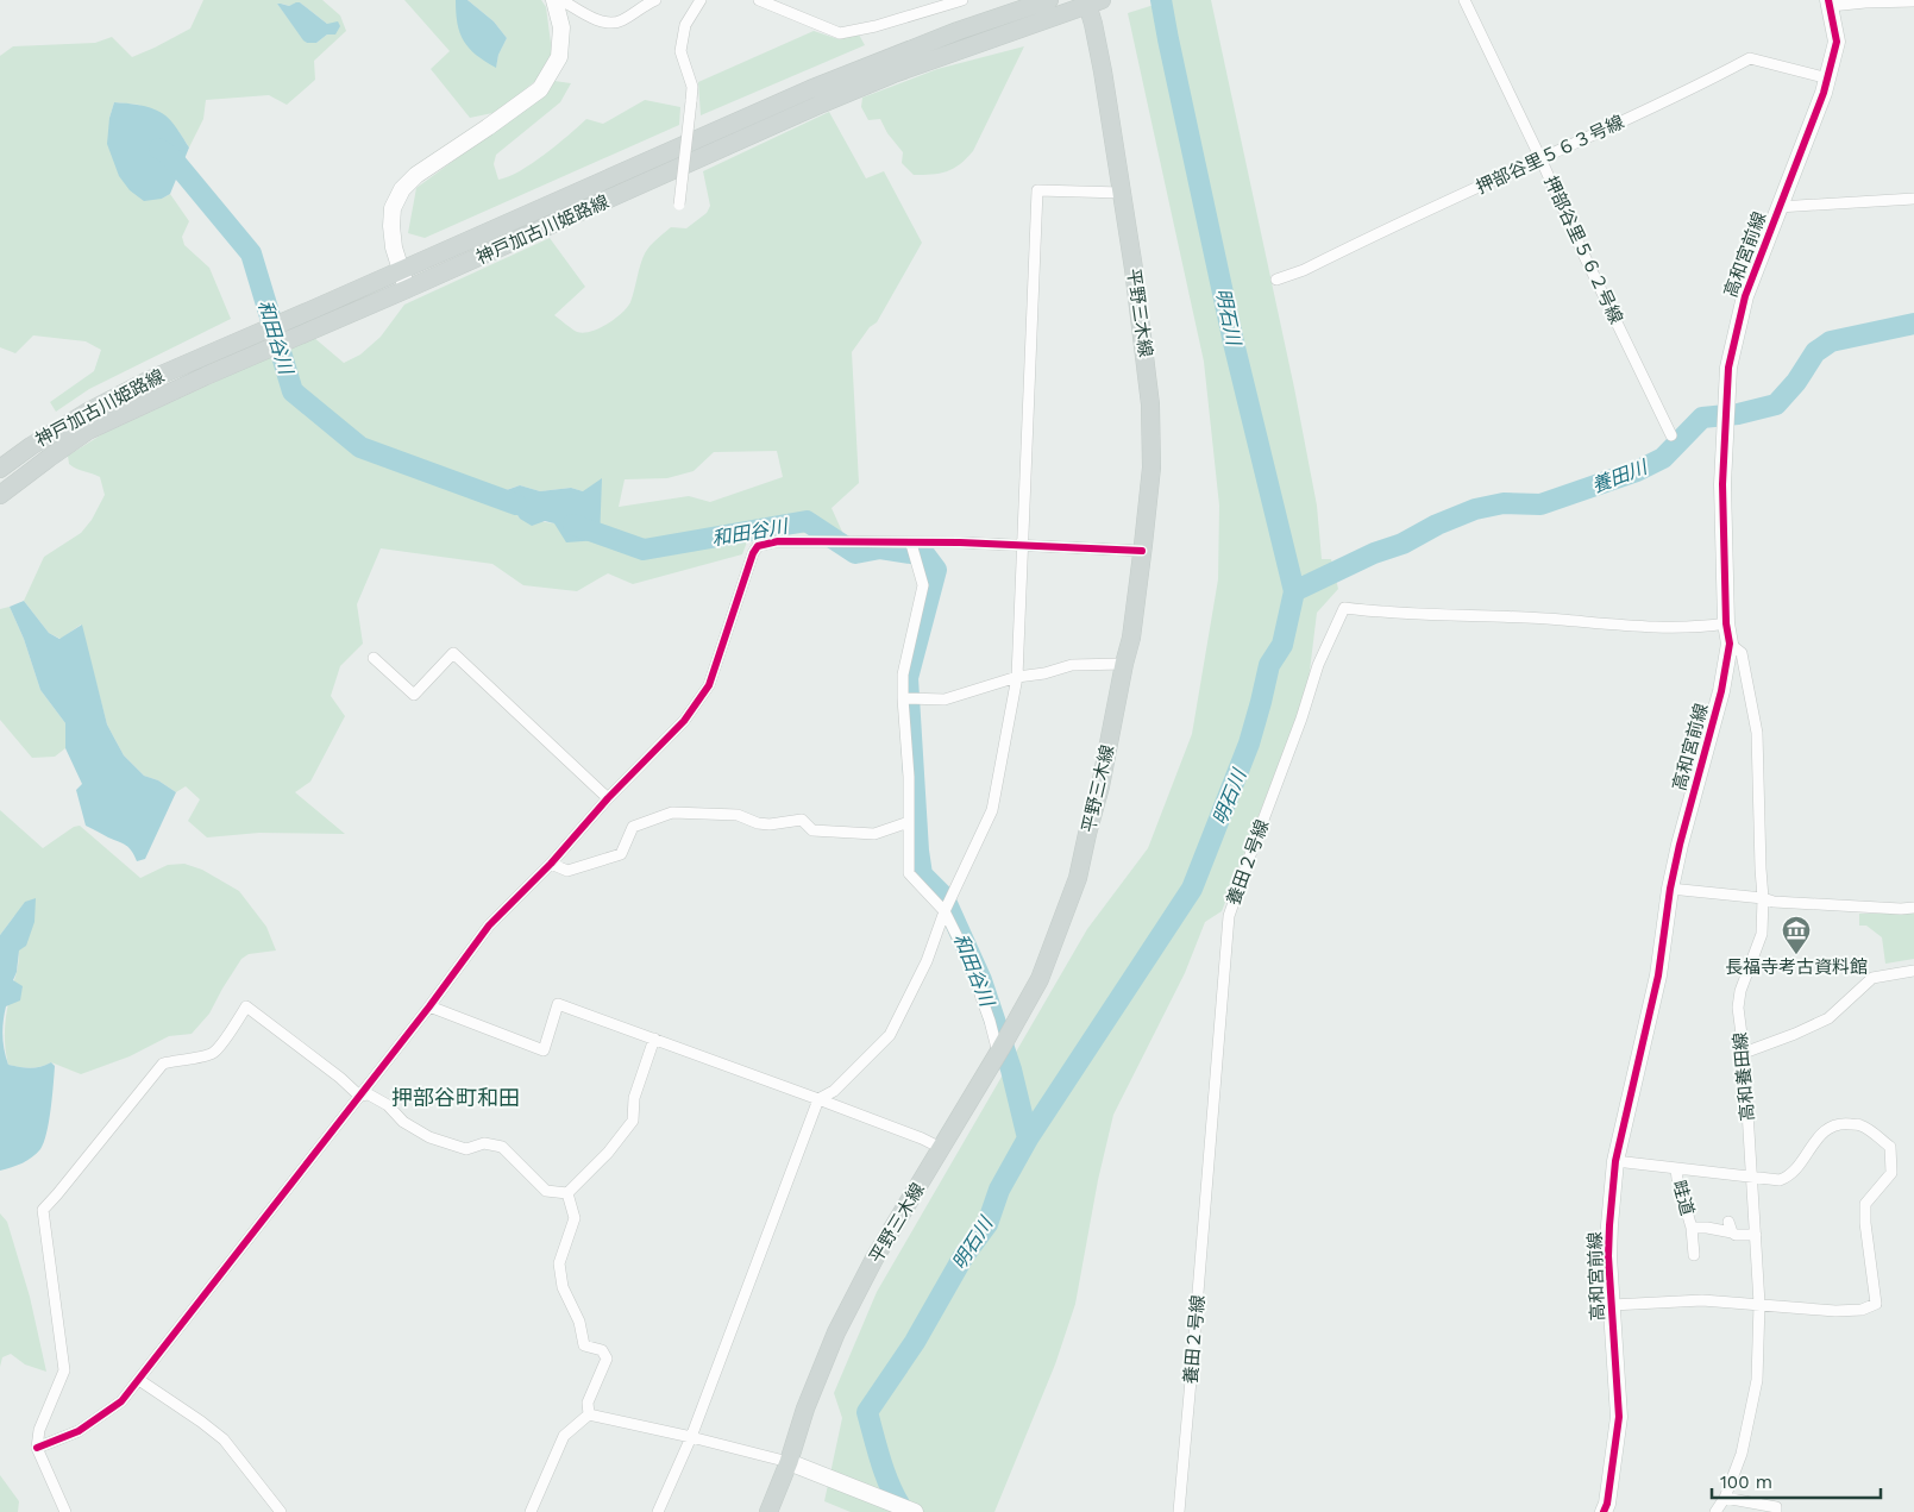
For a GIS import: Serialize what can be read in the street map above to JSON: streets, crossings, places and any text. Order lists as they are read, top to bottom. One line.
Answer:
{"streets":{"main road":["神戸加古川姫路線","平野三木線"],"street":["押部谷里５６３号線","押部谷里５６２号線","高和宮前線","養田２号線","高和養田線","畦道"]},"crossings":[["押部谷里５６３号線","押部谷里５６２号線"],["押部谷里５６３号線","高和宮前線"],["神戸加古川姫路線","平野三木線"],["高和宮前線","養田２号線"],["高和宮前線","高和養田線"],["高和養田線","畦道"]],"districts":["押部谷町和田"],"water":["明石川","和田谷川","養田川"],"places":{"museum":["長福寺考古資料館"]},"scale_bar":"100 m"}
